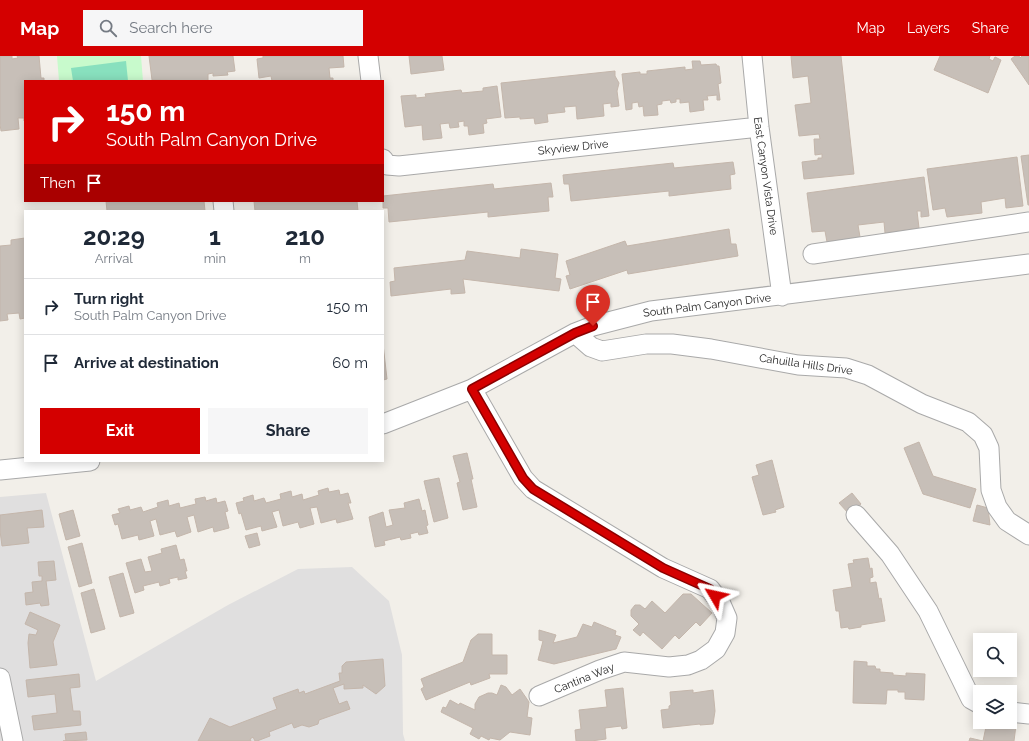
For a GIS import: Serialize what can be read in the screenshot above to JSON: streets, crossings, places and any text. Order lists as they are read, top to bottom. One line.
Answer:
{"streets":{"street":["Skyview Drive","East Canyon Vista Drive","South Palm Canyon Drive","Cahuilla Hills Drive","Cantina Way"]},"crossings":[["Skyview Drive","East Canyon Vista Drive"],["East Canyon Vista Drive","South Palm Canyon Drive"],["South Palm Canyon Drive","Cahuilla Hills Drive"],["South Palm Canyon Drive","Cantina Way"]],"page":{"header":"Map","search":"Search here","nav":["Map","Layers","Share"],"turn":["150 m","South Palm Canyon Drive"],"then":"Then","eta":["20:29","Arrival","1","min","210","m"],"list":[{"name":"Turn right","note":"South Palm Canyon Drive","value":"150 m"},{"name":"Arrive at destination","value":"60 m"}],"buttons":["Exit","Share"]}}
